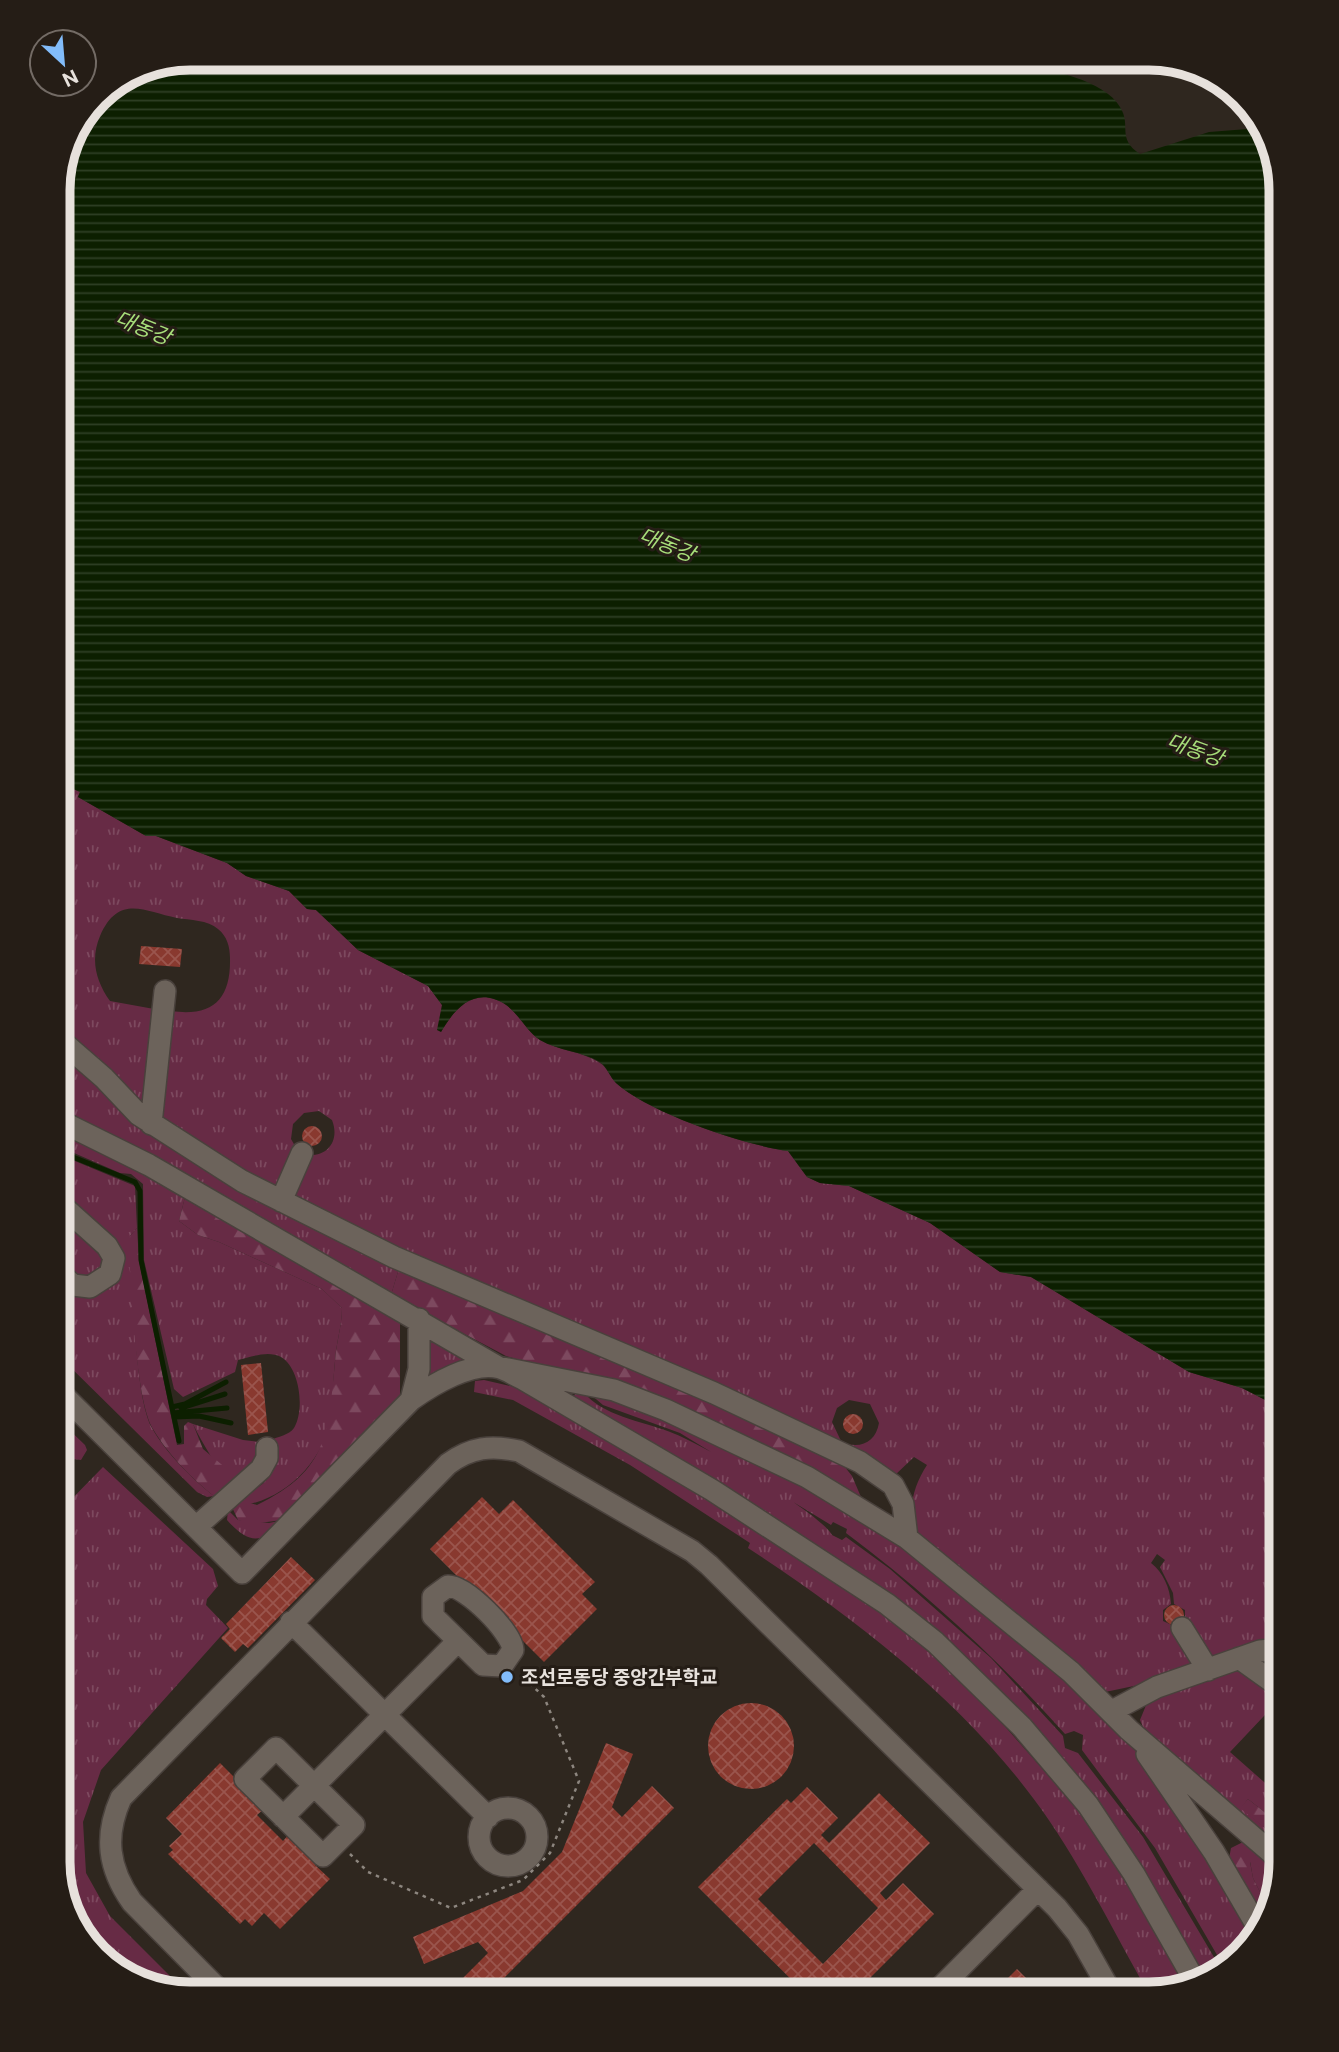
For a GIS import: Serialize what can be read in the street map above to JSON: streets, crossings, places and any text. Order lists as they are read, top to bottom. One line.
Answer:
{"water":["대동강"],"places":["조선로동당 중앙간부학교"],"north":"bottom right"}
